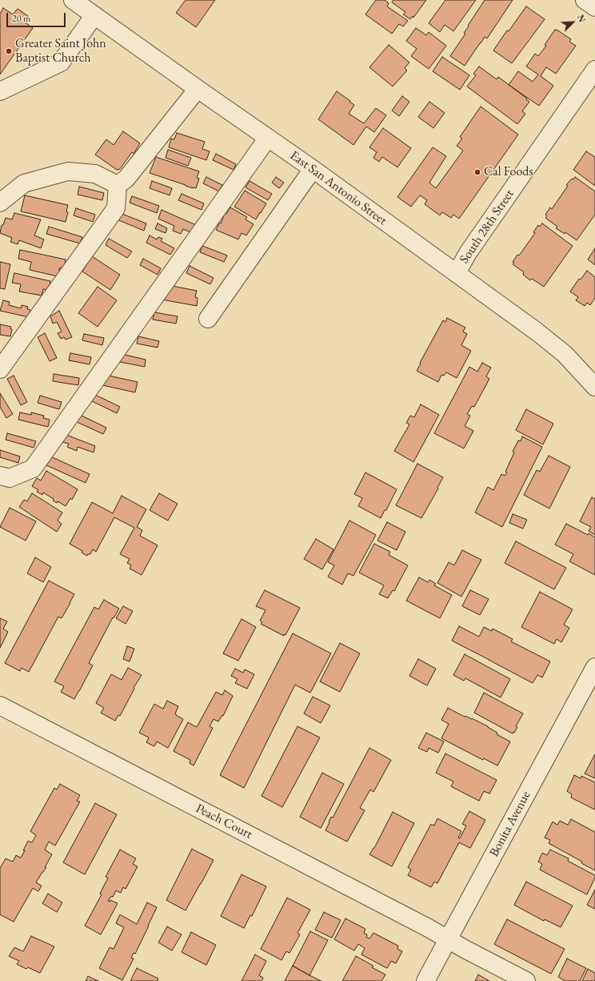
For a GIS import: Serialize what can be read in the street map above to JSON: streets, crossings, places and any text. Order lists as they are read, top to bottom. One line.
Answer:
{"streets":{"street":["East San Antonio Street","South 28th Street","Peach Court","Bonita Avenue"]},"crossings":[["East San Antonio Street","South 28th Street"],["Peach Court","Bonita Avenue"]],"places":["Greater Saint John Baptist Church","Cal Foods"],"scale_bar":"20 m","north":"top right"}
